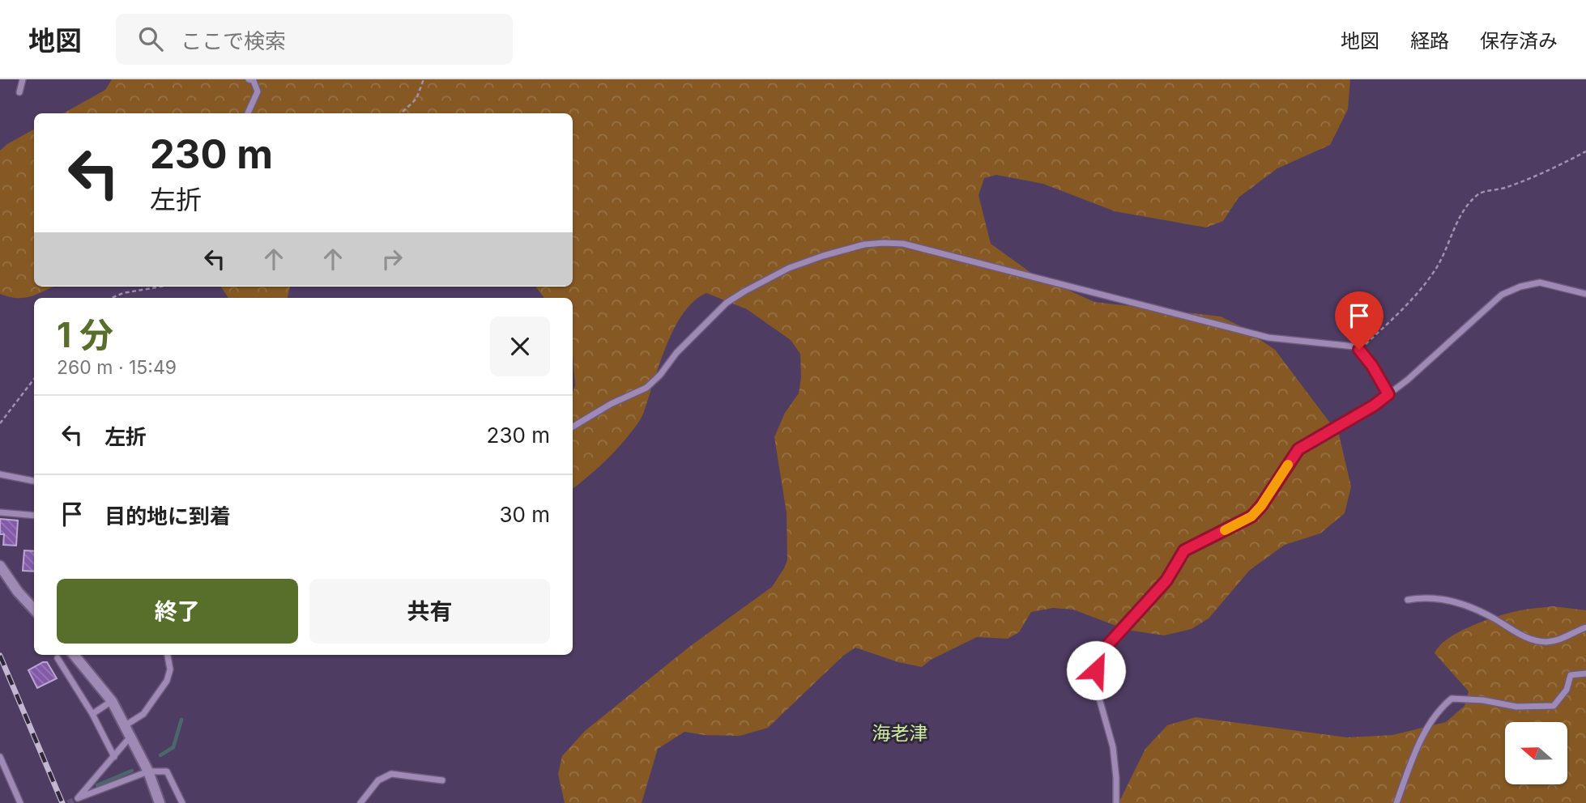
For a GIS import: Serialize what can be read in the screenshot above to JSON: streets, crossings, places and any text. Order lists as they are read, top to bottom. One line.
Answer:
{"districts":["海老津"],"north":"left","page":{"header":"地図","search":"ここで検索","nav":["地図","経路","保存済み"],"turn":["230 m","左折"],"heading":["1 分","260 m · 15:49"],"list":[{"name":"左折","value":"230 m"},{"name":"目的地に到着","value":"30 m"}],"buttons":["終了","共有"]}}
